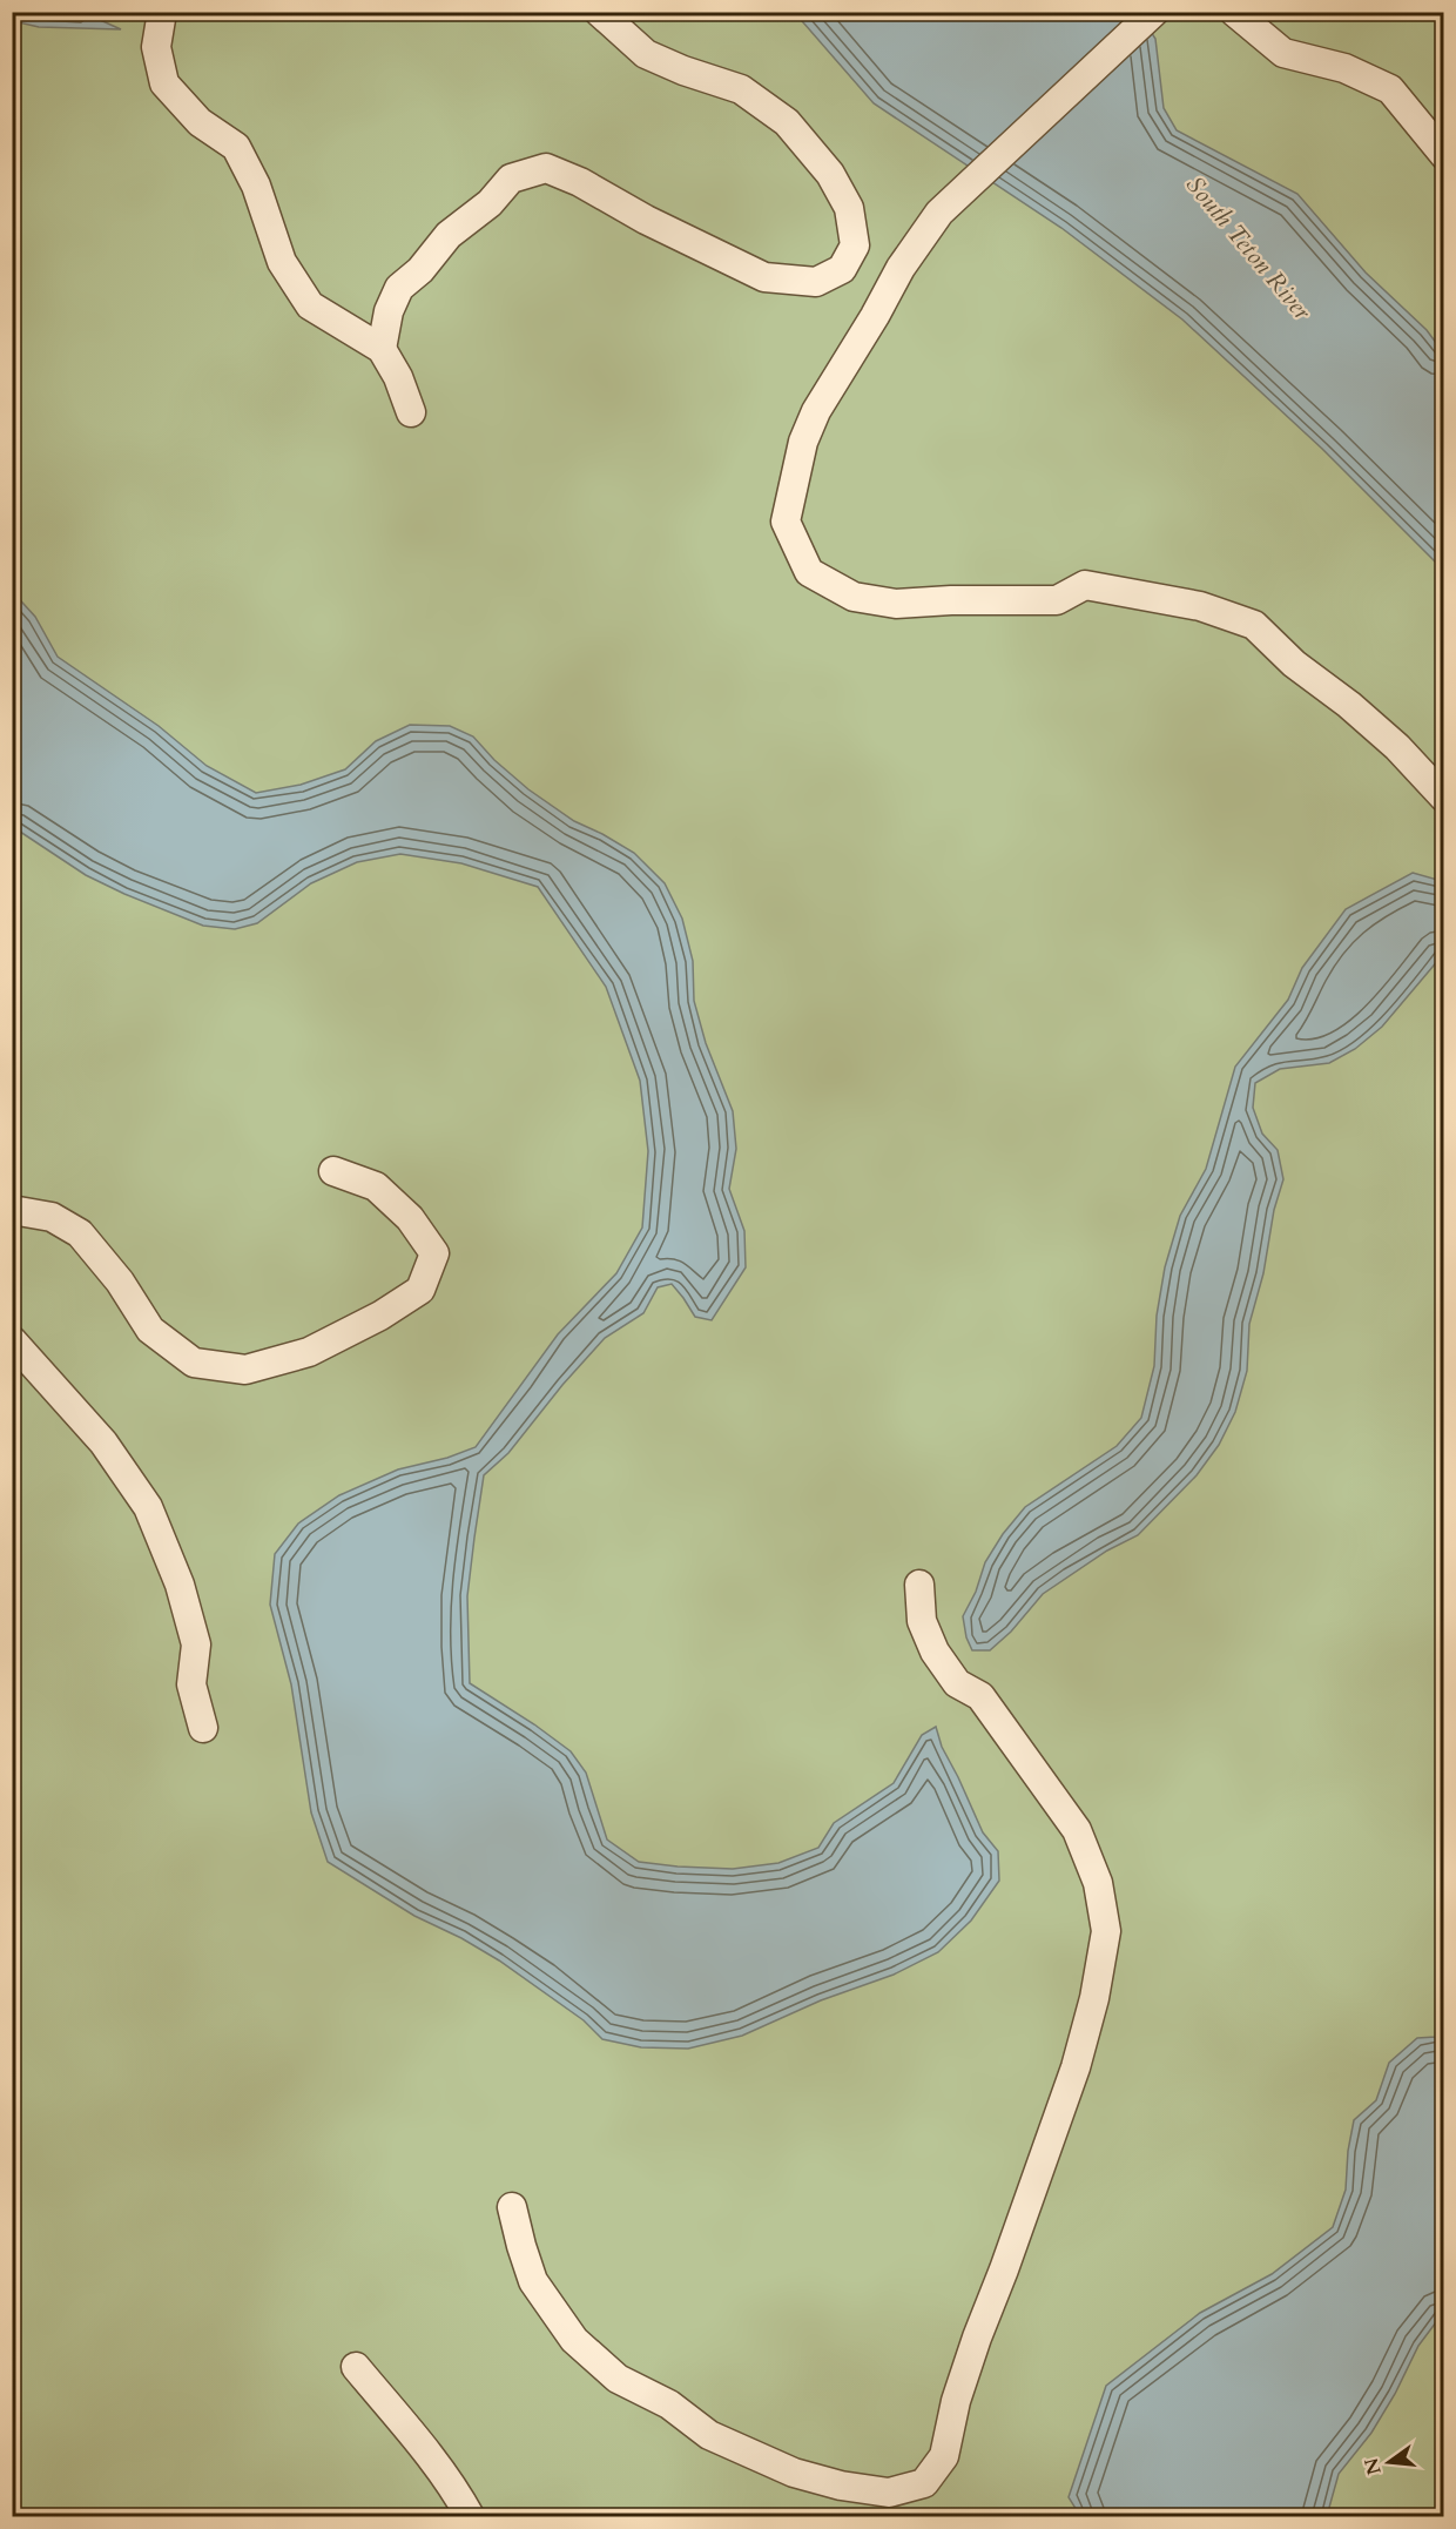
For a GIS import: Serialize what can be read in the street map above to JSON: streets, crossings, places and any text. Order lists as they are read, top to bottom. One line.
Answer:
{"water":["South Teton River"],"north":"left"}
